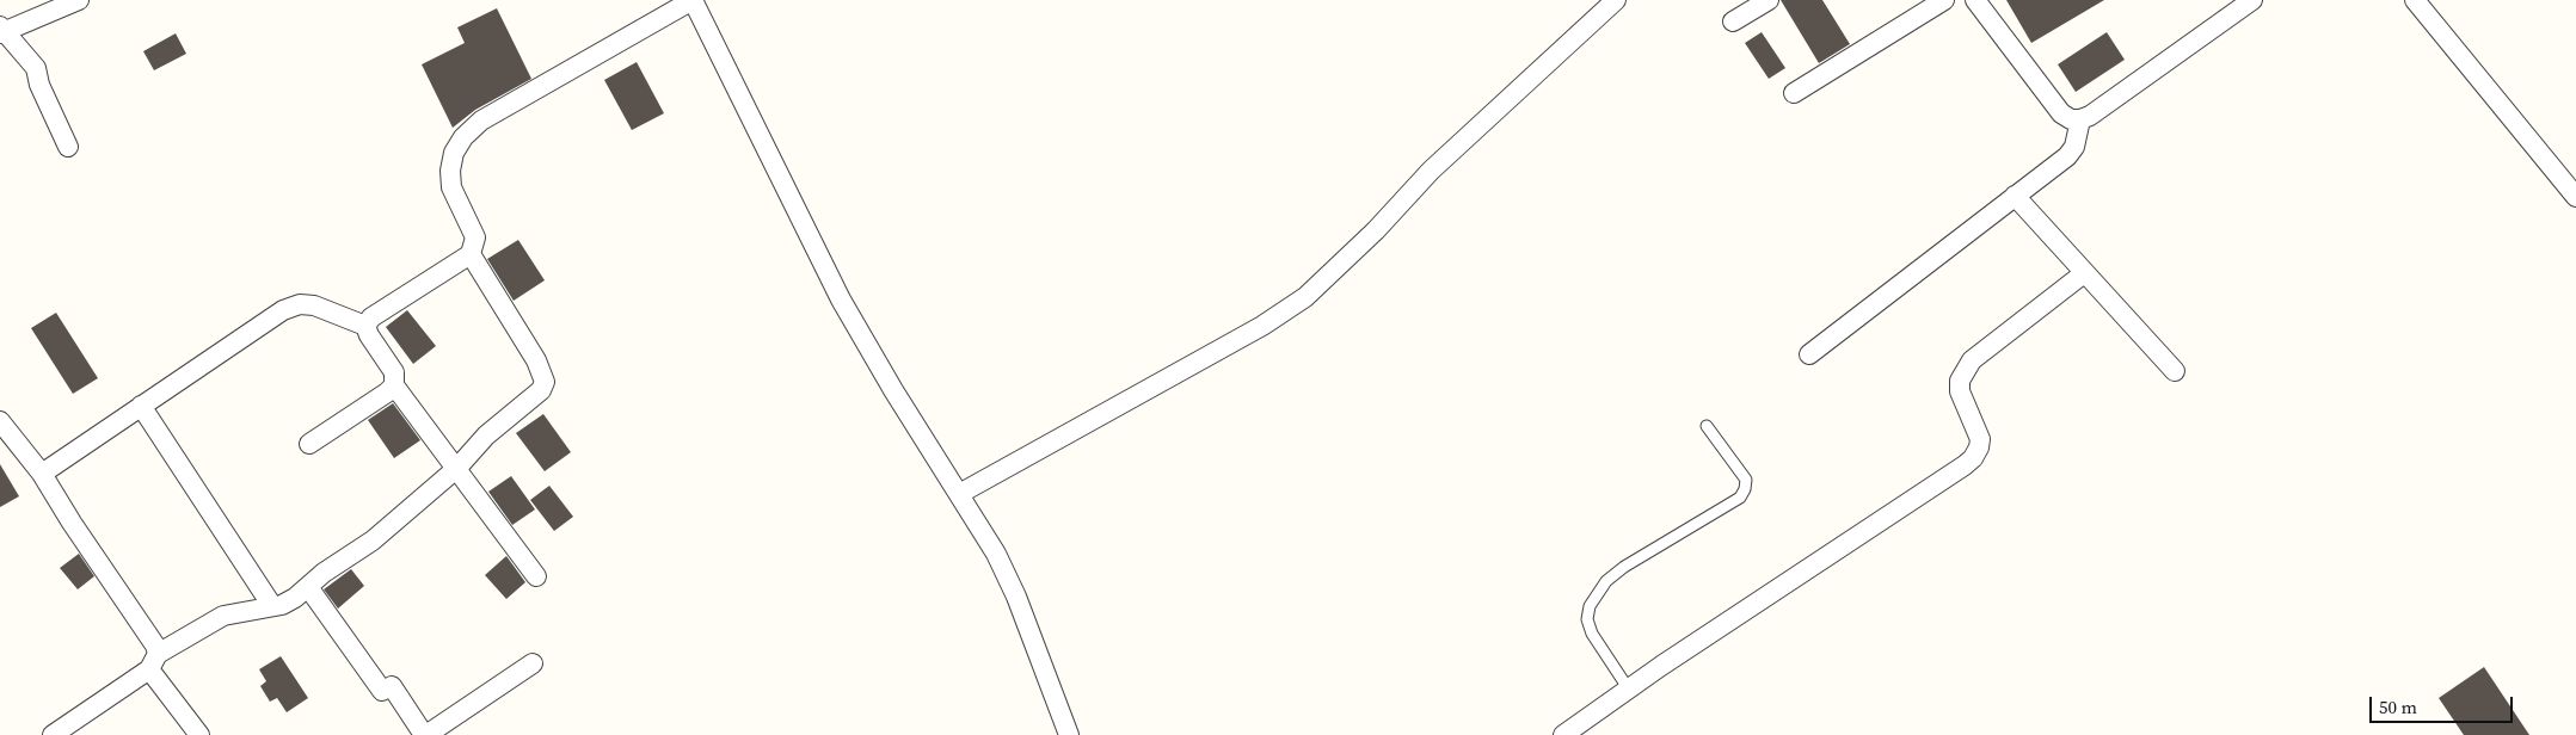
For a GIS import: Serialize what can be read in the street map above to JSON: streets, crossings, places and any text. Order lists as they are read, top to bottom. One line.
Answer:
{"scale_bar":"50 m"}
